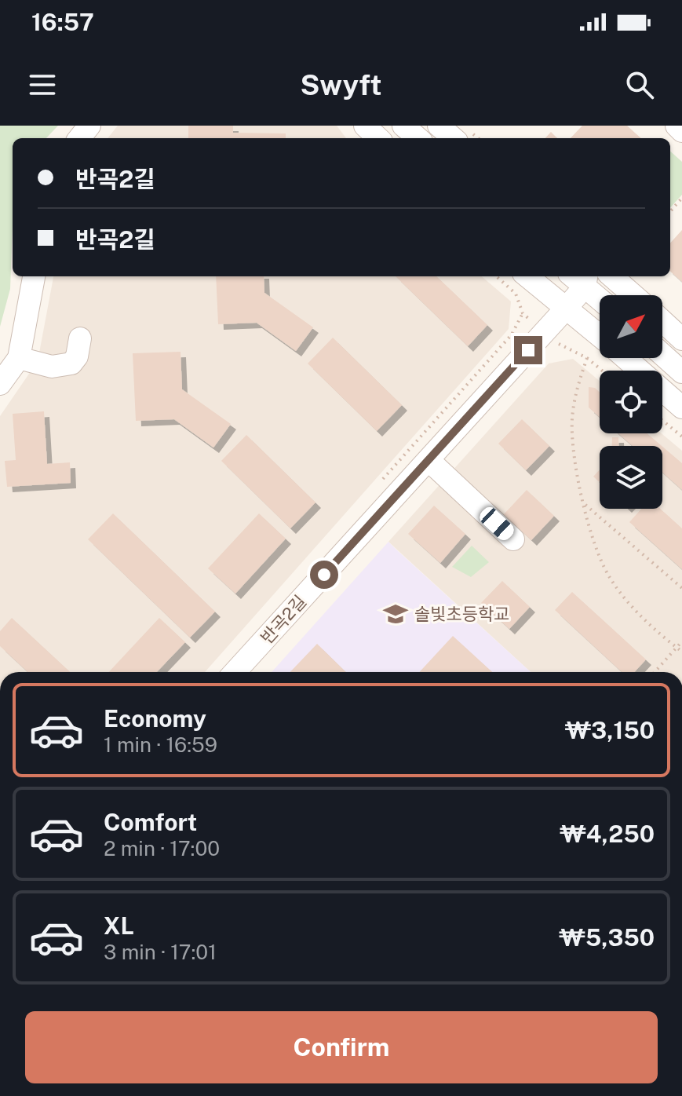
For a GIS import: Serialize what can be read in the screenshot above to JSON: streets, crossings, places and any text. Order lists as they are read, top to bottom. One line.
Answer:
{"streets":{"street":["반곡2길"]},"places":{"school or university":["솔빛초등학교"]},"north":"top right","page":{"status":"16:57","header":"Swyft","banner":["반곡2길","반곡2길"],"list":[{"name":"Economy","note":"1 min · 16:59","value":"₩3,150"},{"name":"Comfort","note":"2 min · 17:00","value":"₩4,250"},{"name":"XL","note":"3 min · 17:01","value":"₩5,350"}],"buttons":"Confirm"}}
